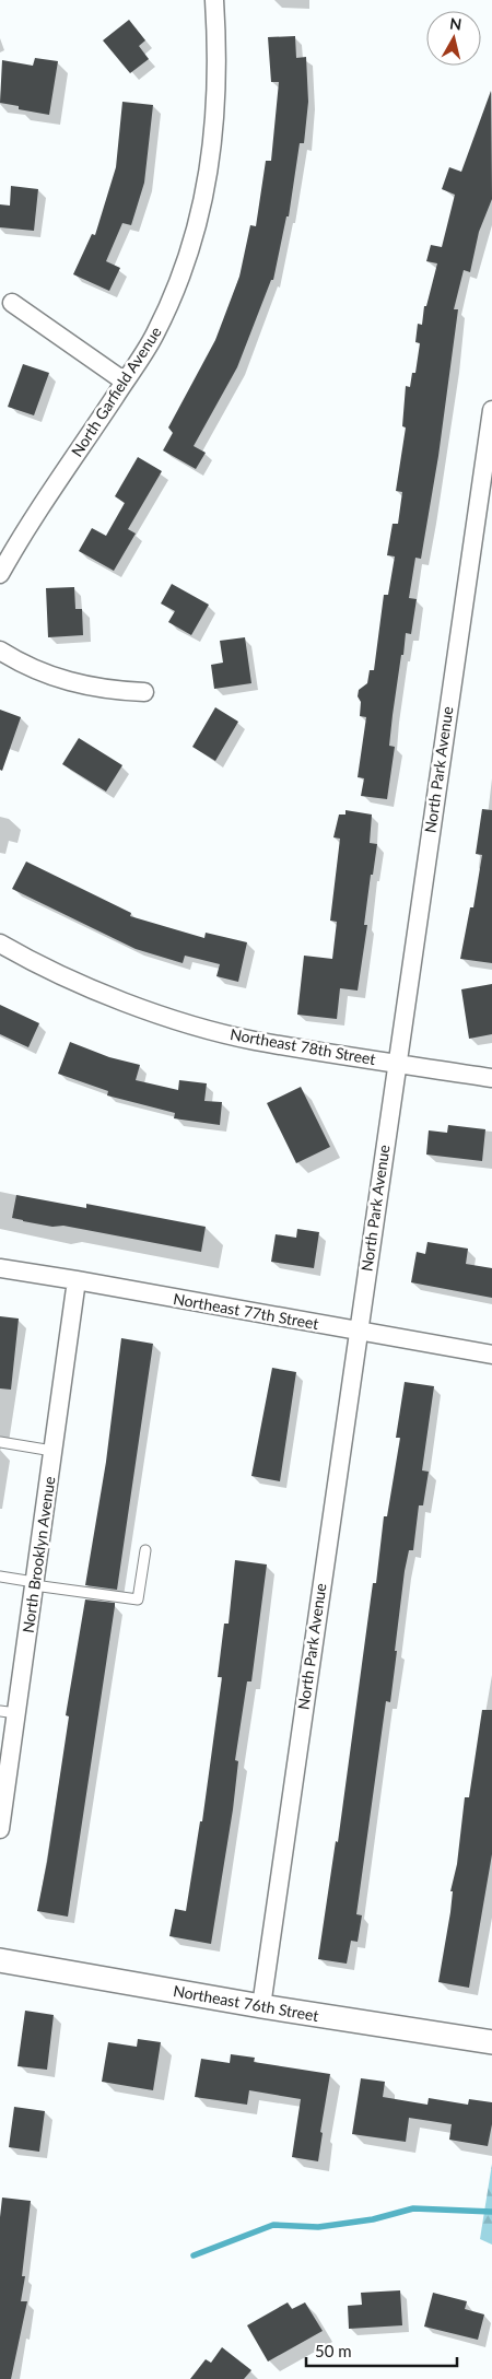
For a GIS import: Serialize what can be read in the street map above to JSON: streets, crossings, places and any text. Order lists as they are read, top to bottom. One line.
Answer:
{"streets":{"street":["North Garfield Avenue","North Park Avenue","Northeast 78th Street","Northeast 77th Street","North Brooklyn Avenue","Northeast 76th Street"]},"crossings":[["North Park Avenue","Northeast 78th Street"],["North Park Avenue","Northeast 77th Street"],["North Park Avenue","Northeast 76th Street"],["Northeast 77th Street","North Brooklyn Avenue"]],"scale_bar":"50 m","north":"top"}
